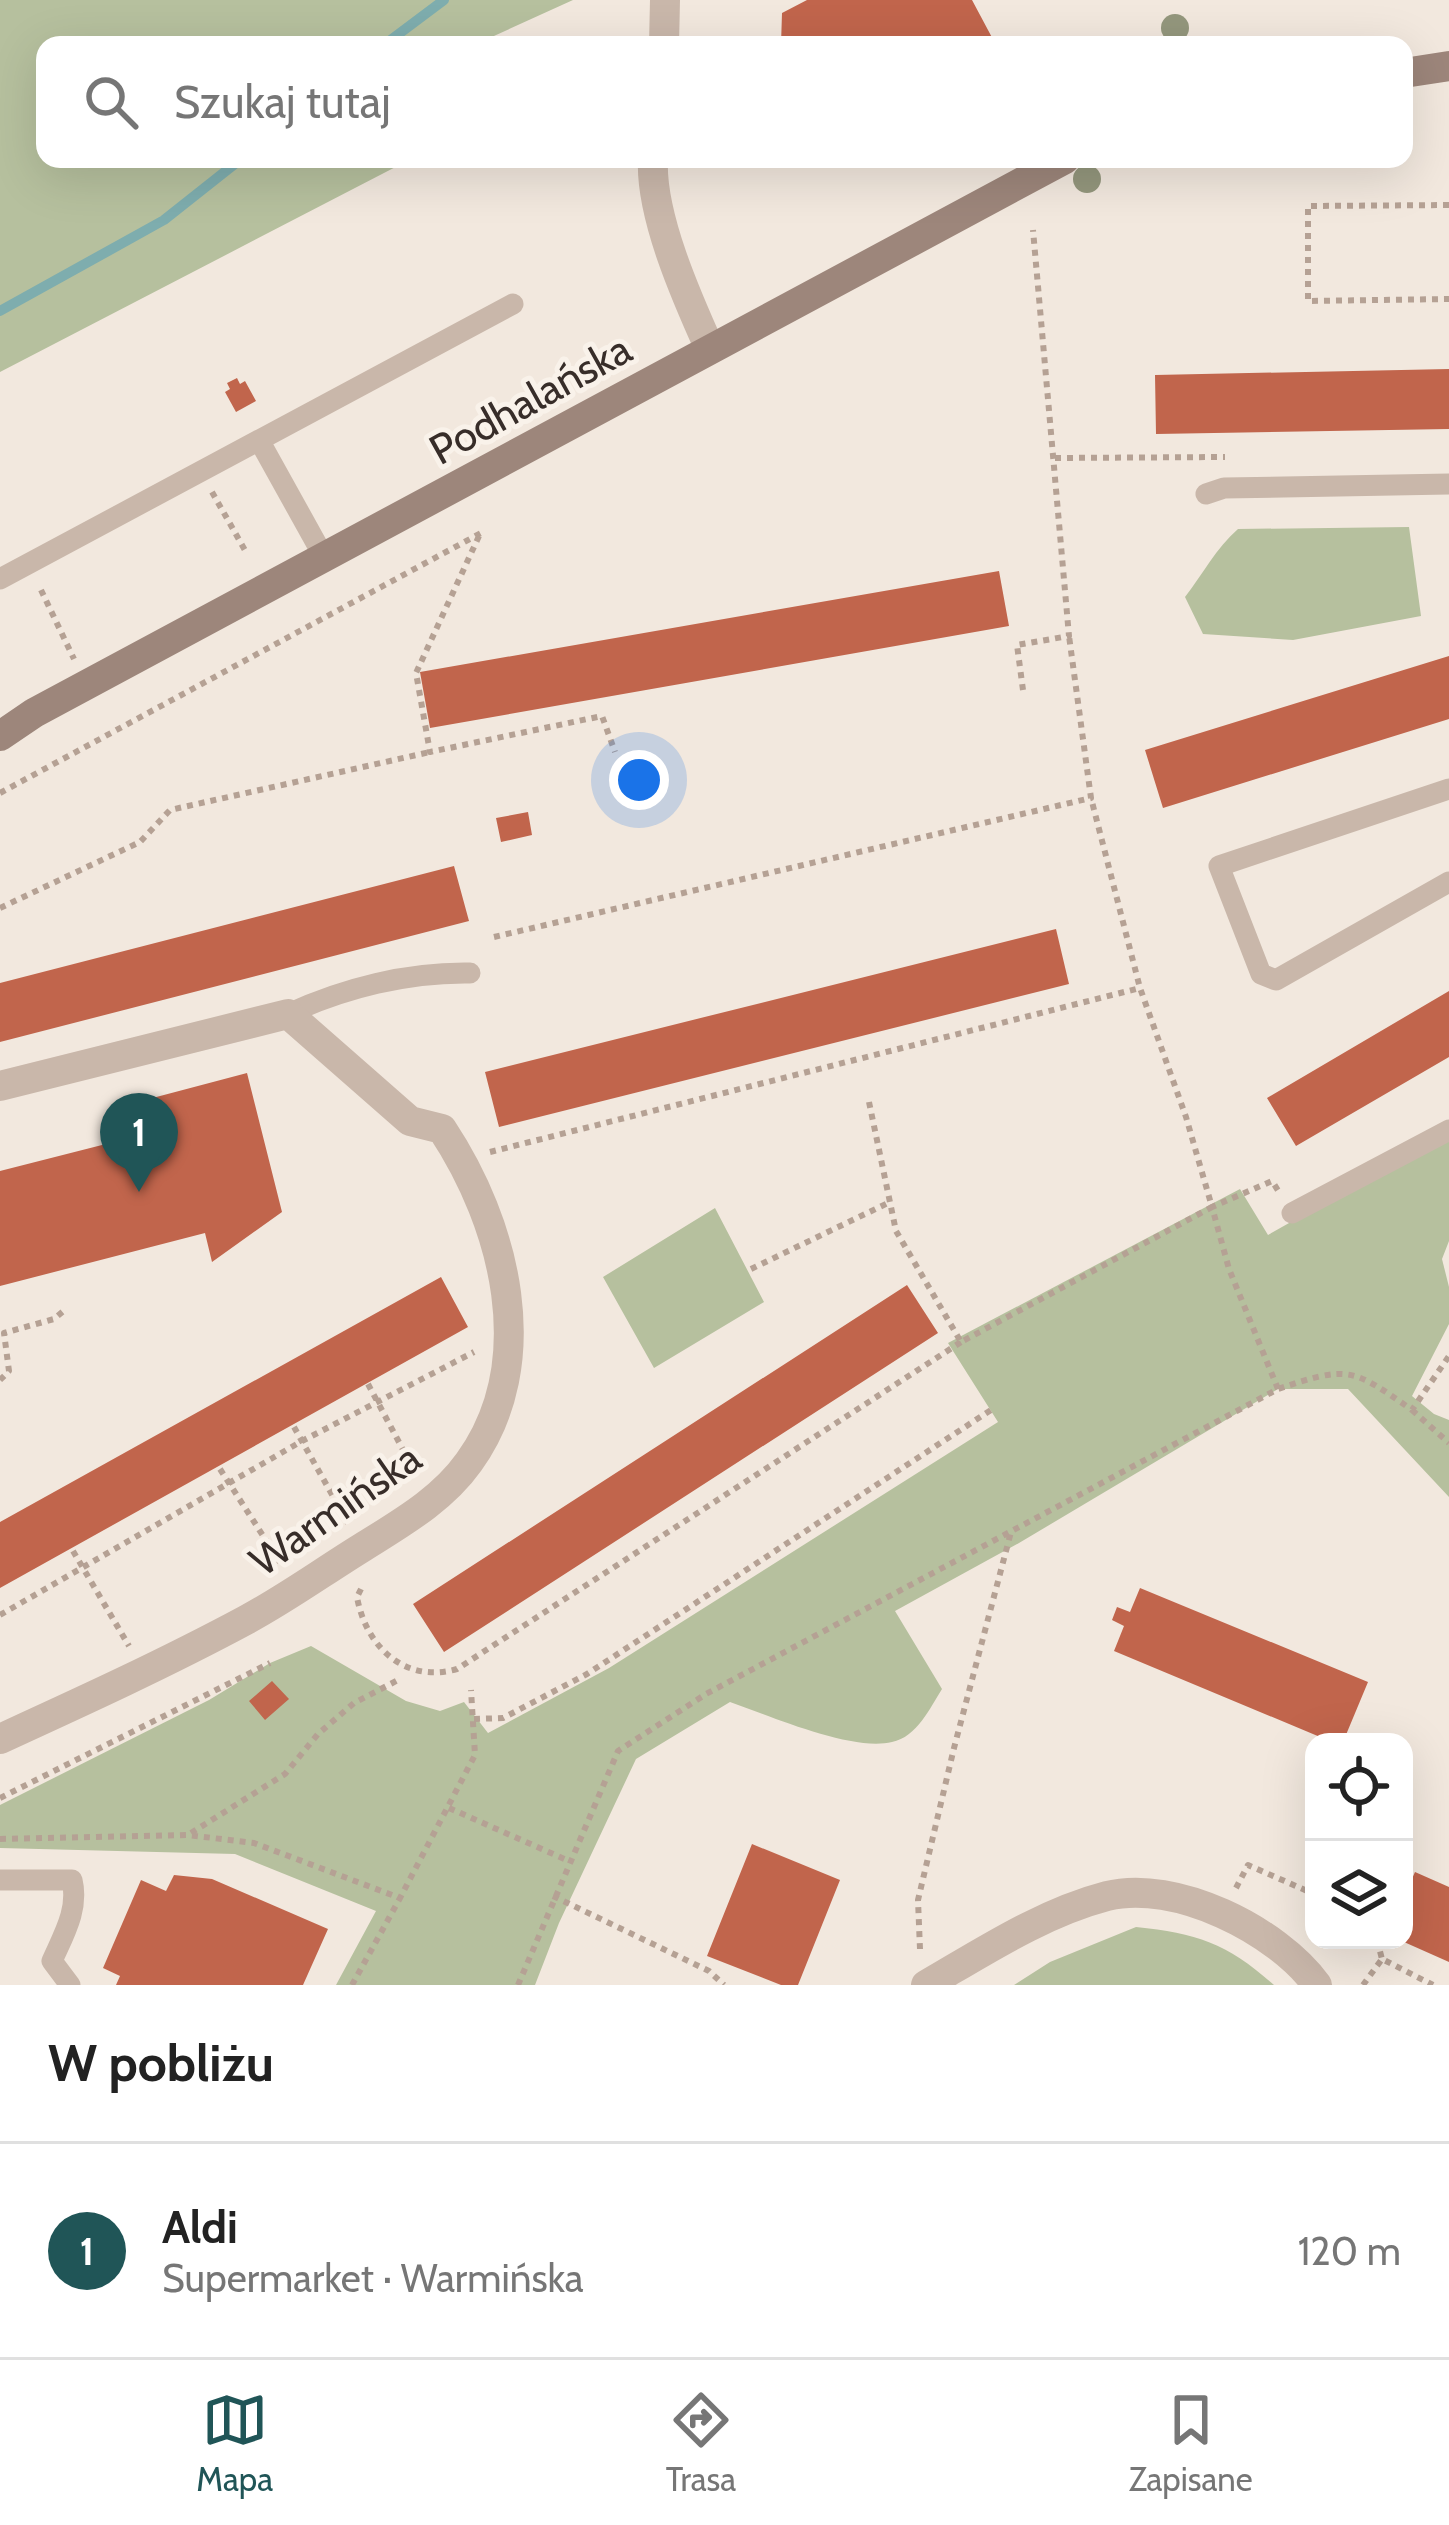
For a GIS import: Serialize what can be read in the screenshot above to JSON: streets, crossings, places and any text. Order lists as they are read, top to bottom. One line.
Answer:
{"streets":{"street":["Podhalańska","Warmińska"]},"page":{"search":"Szukaj tutaj","pins":"1","heading":"W pobliżu","list":[{"mark":"1","name":"Aldi","note":"Supermarket · Warmińska","value":"120 m"}],"nav":["Mapa","Trasa","Zapisane"]}}
